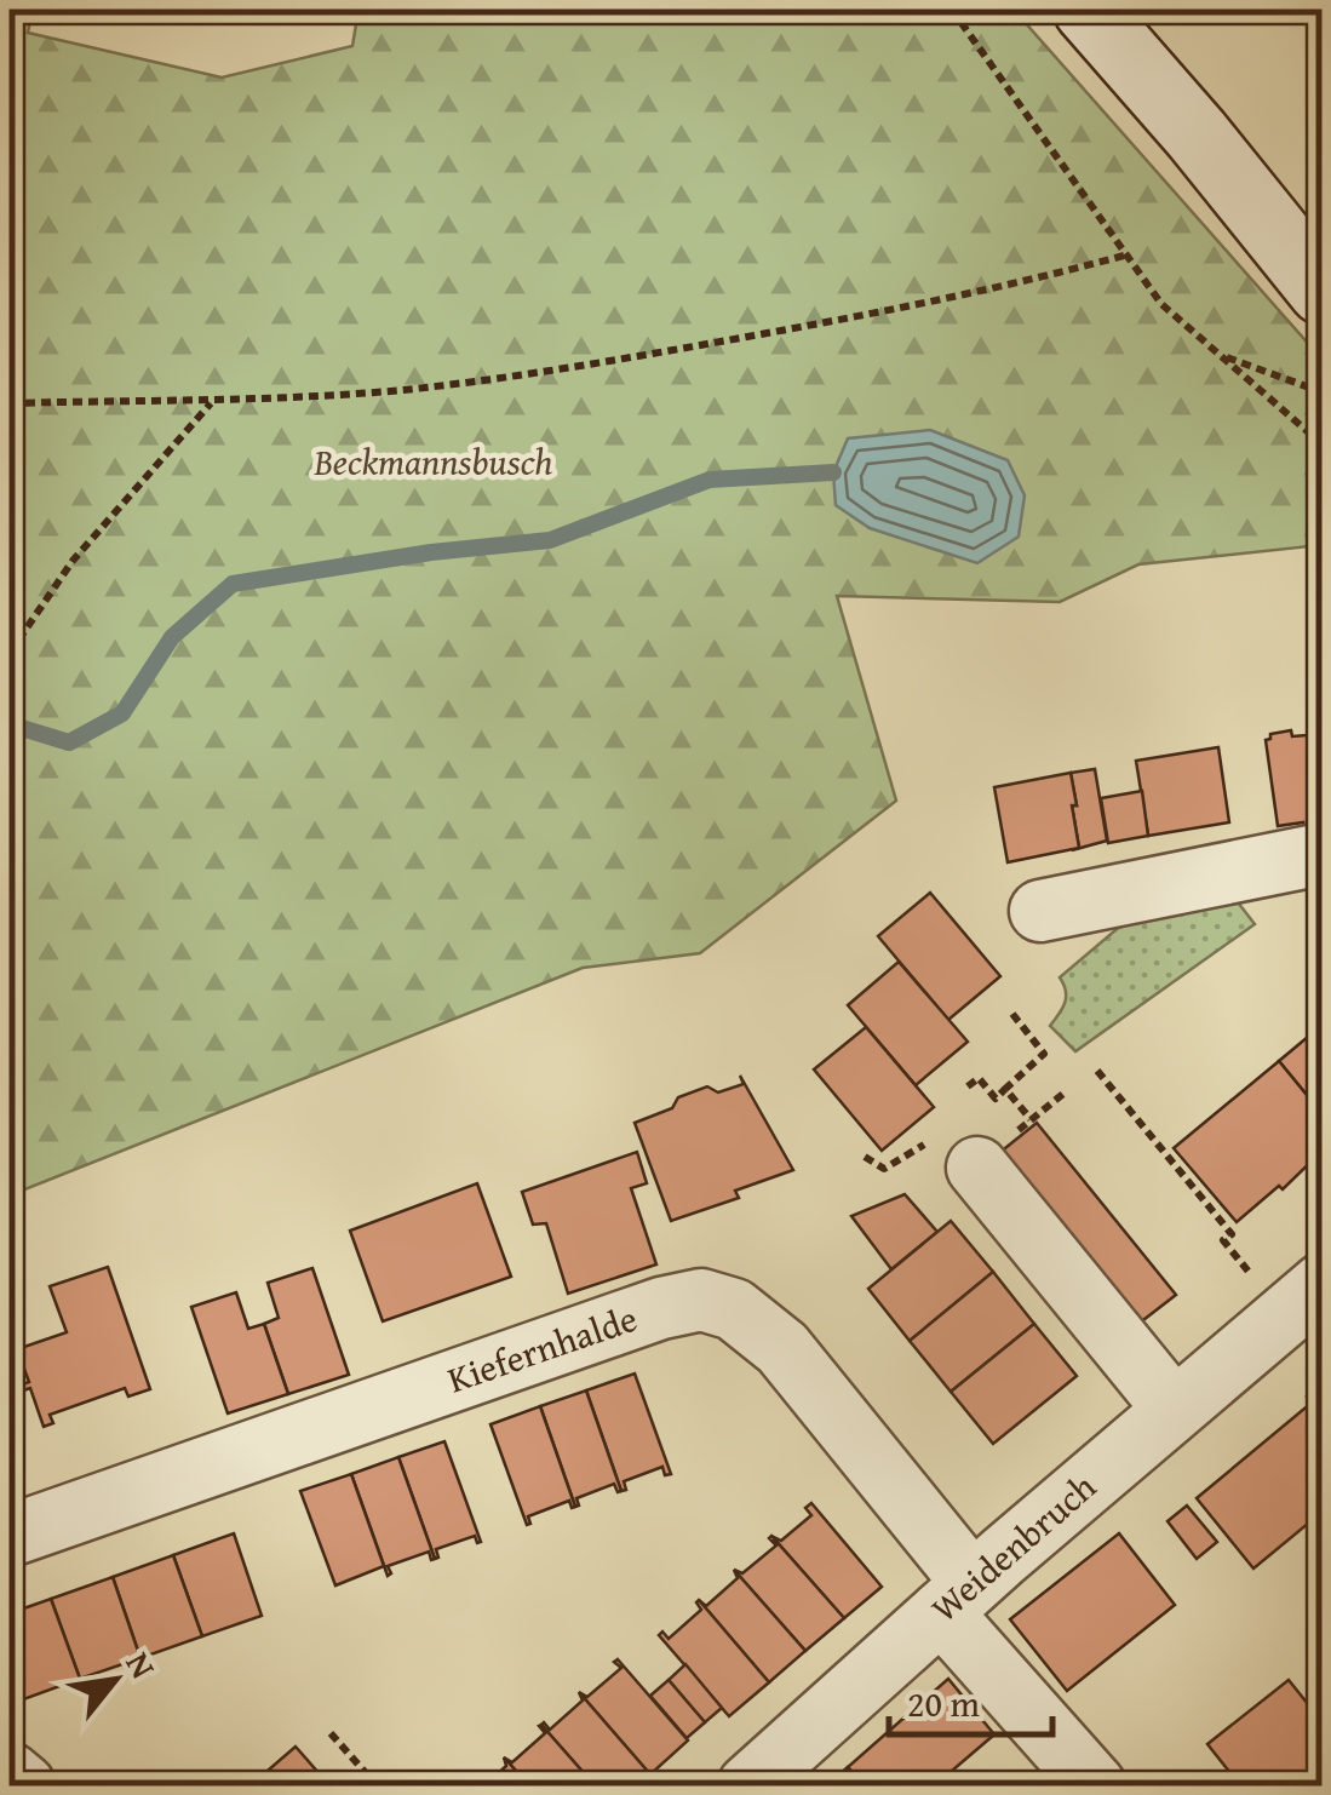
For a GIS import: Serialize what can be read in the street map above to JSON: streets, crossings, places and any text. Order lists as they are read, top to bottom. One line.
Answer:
{"streets":{"street":["Kiefernhalde","Weidenbruch"]},"crossings":[["Kiefernhalde","Weidenbruch"]],"parks":["Beckmannsbusch"],"scale_bar":"20 m","north":"top right"}
